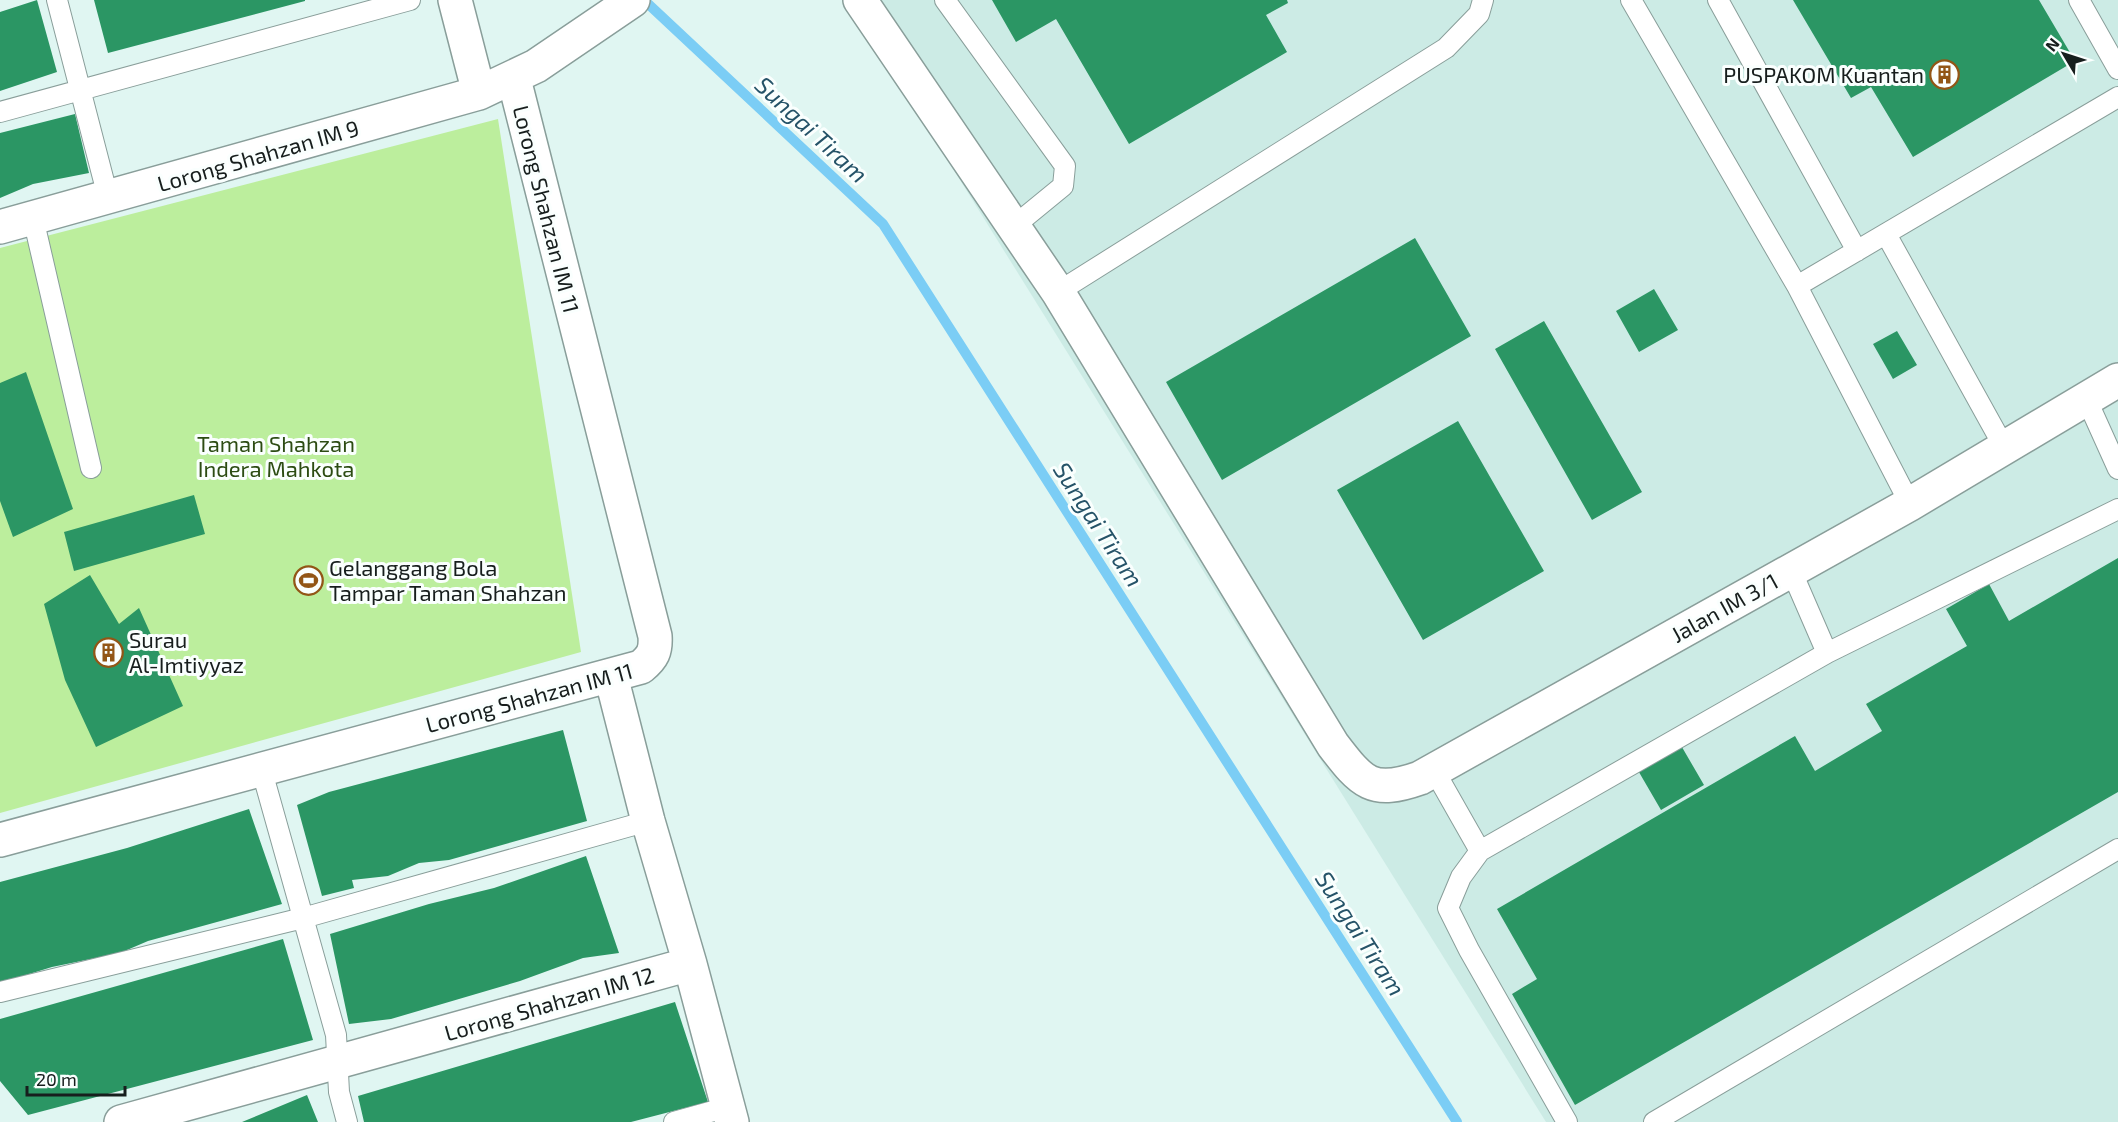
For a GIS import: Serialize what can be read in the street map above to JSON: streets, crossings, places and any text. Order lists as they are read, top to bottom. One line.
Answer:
{"streets":{"street":["Lorong Shahzan IM 9","Lorong Shahzan IM 11","Jalan IM 3/1","Lorong Shahzan IM 12"]},"crossings":[["Lorong Shahzan IM 9","Lorong Shahzan IM 11"]],"water":["Sungai Tiram"],"parks":["Taman Shahzan Indera Mahkota"],"places":{"building":["PUSPAKOM Kuantan","Surau Al-Imtiyyaz"],"sports":["Gelanggang Bola Tampar Taman Shahzan"]},"scale_bar":"20 m","north":"top left"}
